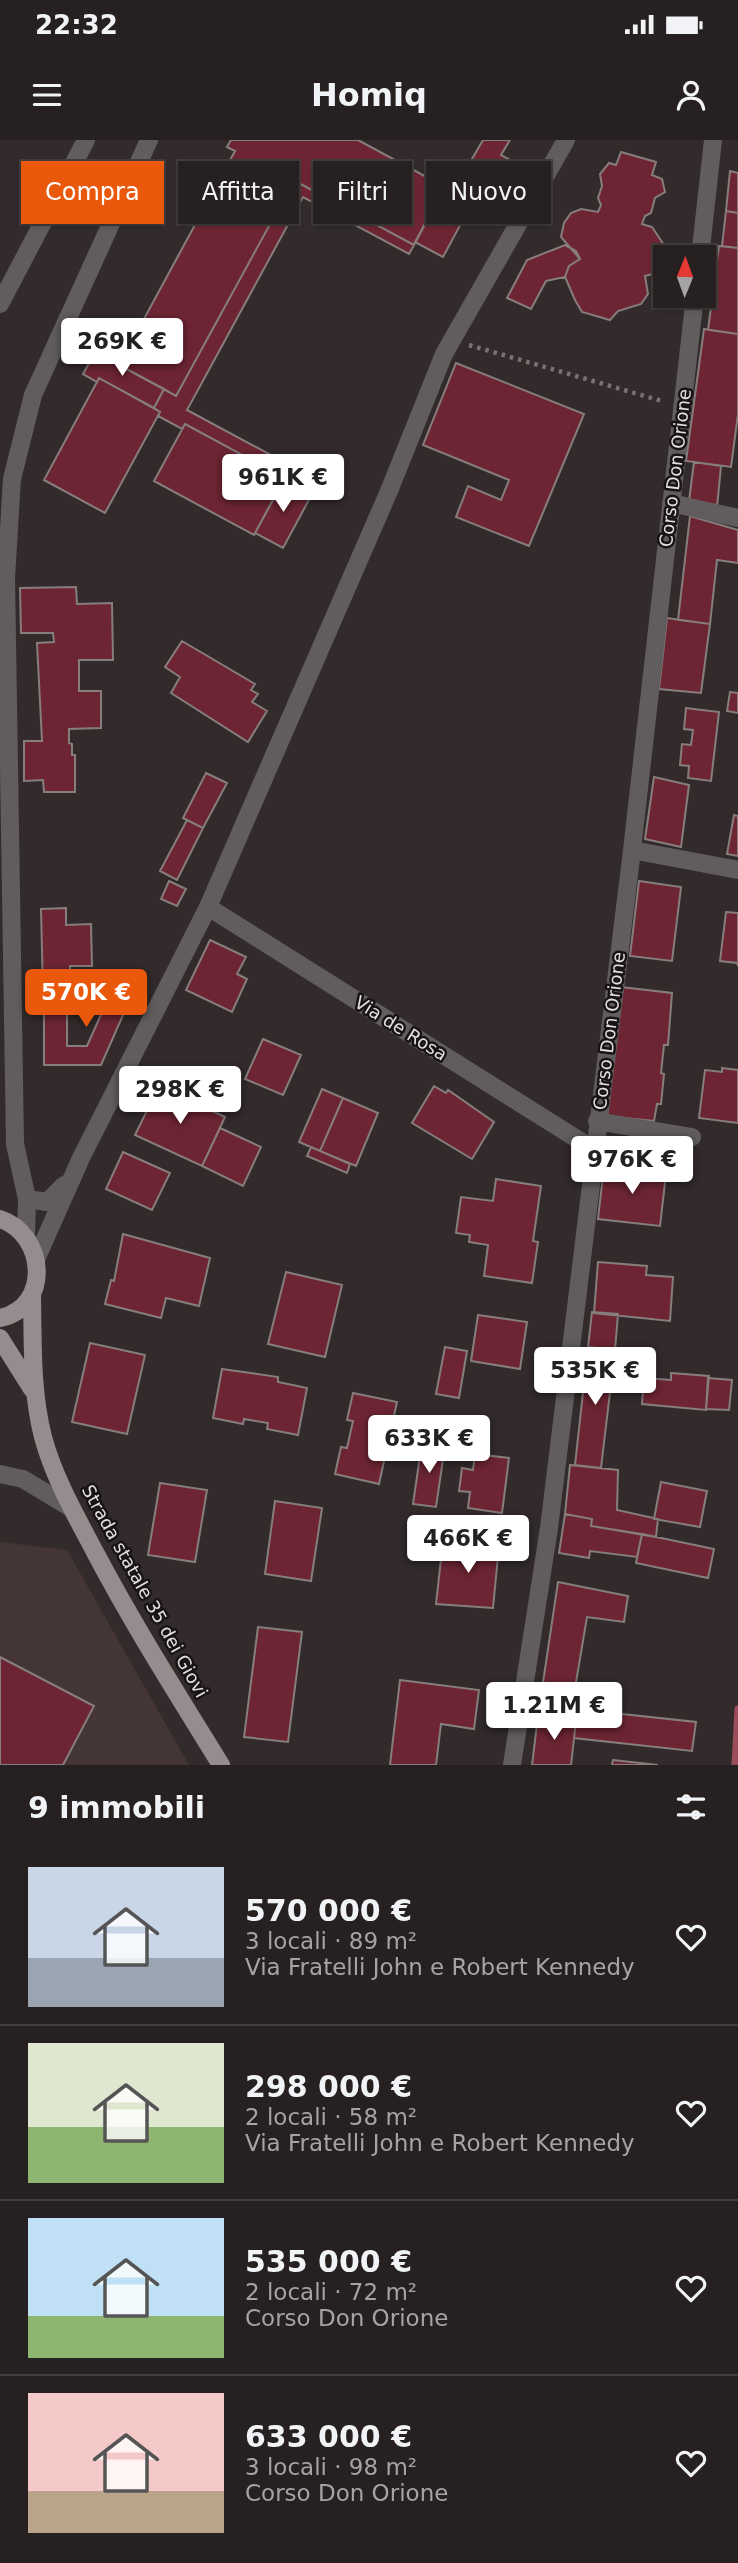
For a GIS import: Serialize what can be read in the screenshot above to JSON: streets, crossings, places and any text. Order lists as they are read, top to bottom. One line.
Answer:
{"streets":{"main road":["Strada statale 35 dei Giovi"],"street":["Corso Don Orione","Via de Rosa"]},"crossings":[["Corso Don Orione","Via de Rosa"]],"north":"top","page":{"status":"22:32","header":"Homiq","chip":["Compra","Affitta","Filtri","Nuovo"],"price":["269K €","961K €","570K €","298K €","976K €","535K €","633K €","466K €","1.21M €"],"heading":"9 immobili","list":[{"name":"570 000 €","note":"3 locali · 89 m² · Via Fratelli John e Robert Kennedy"},{"name":"298 000 €","note":"2 locali · 58 m² · Via Fratelli John e Robert Kennedy"},{"name":"535 000 €","note":"2 locali · 72 m² · Corso Don Orione"},{"name":"633 000 €","note":"3 locali · 98 m² · Corso Don Orione"}]}}
